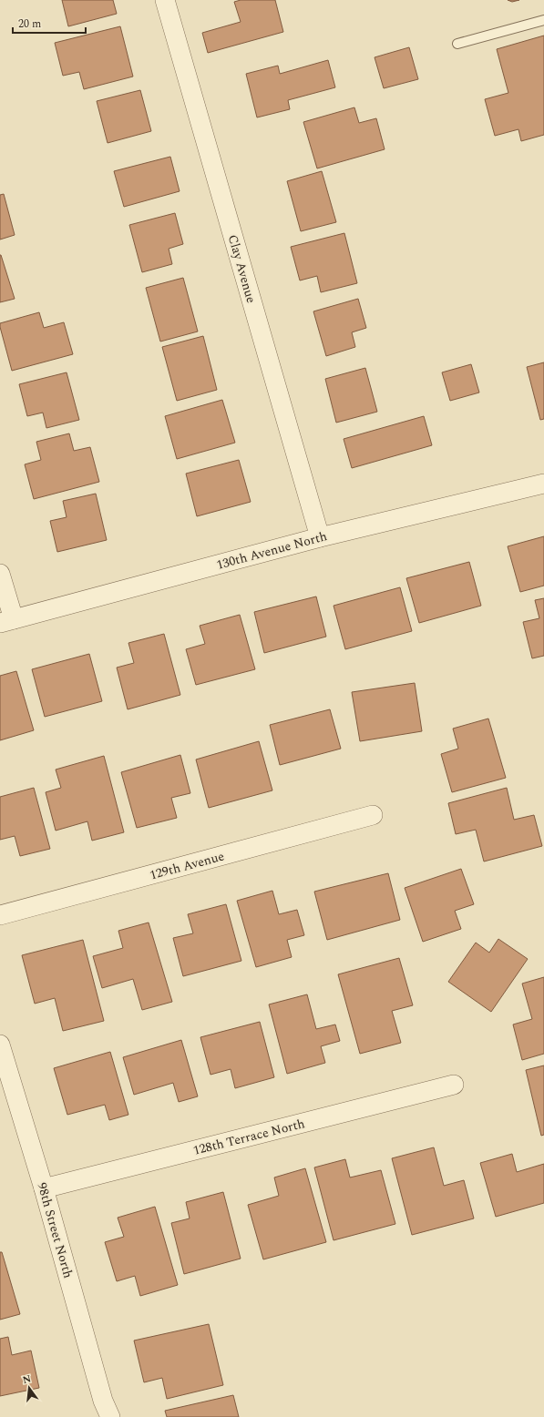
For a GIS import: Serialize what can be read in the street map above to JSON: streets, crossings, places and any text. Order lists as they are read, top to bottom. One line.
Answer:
{"streets":{"street":["Clay Avenue","130th Avenue North","129th Avenue","128th Terrace North","98th Street North"]},"crossings":[["Clay Avenue","130th Avenue North"],["128th Terrace North","98th Street North"]],"scale_bar":"20 m","north":"top"}
